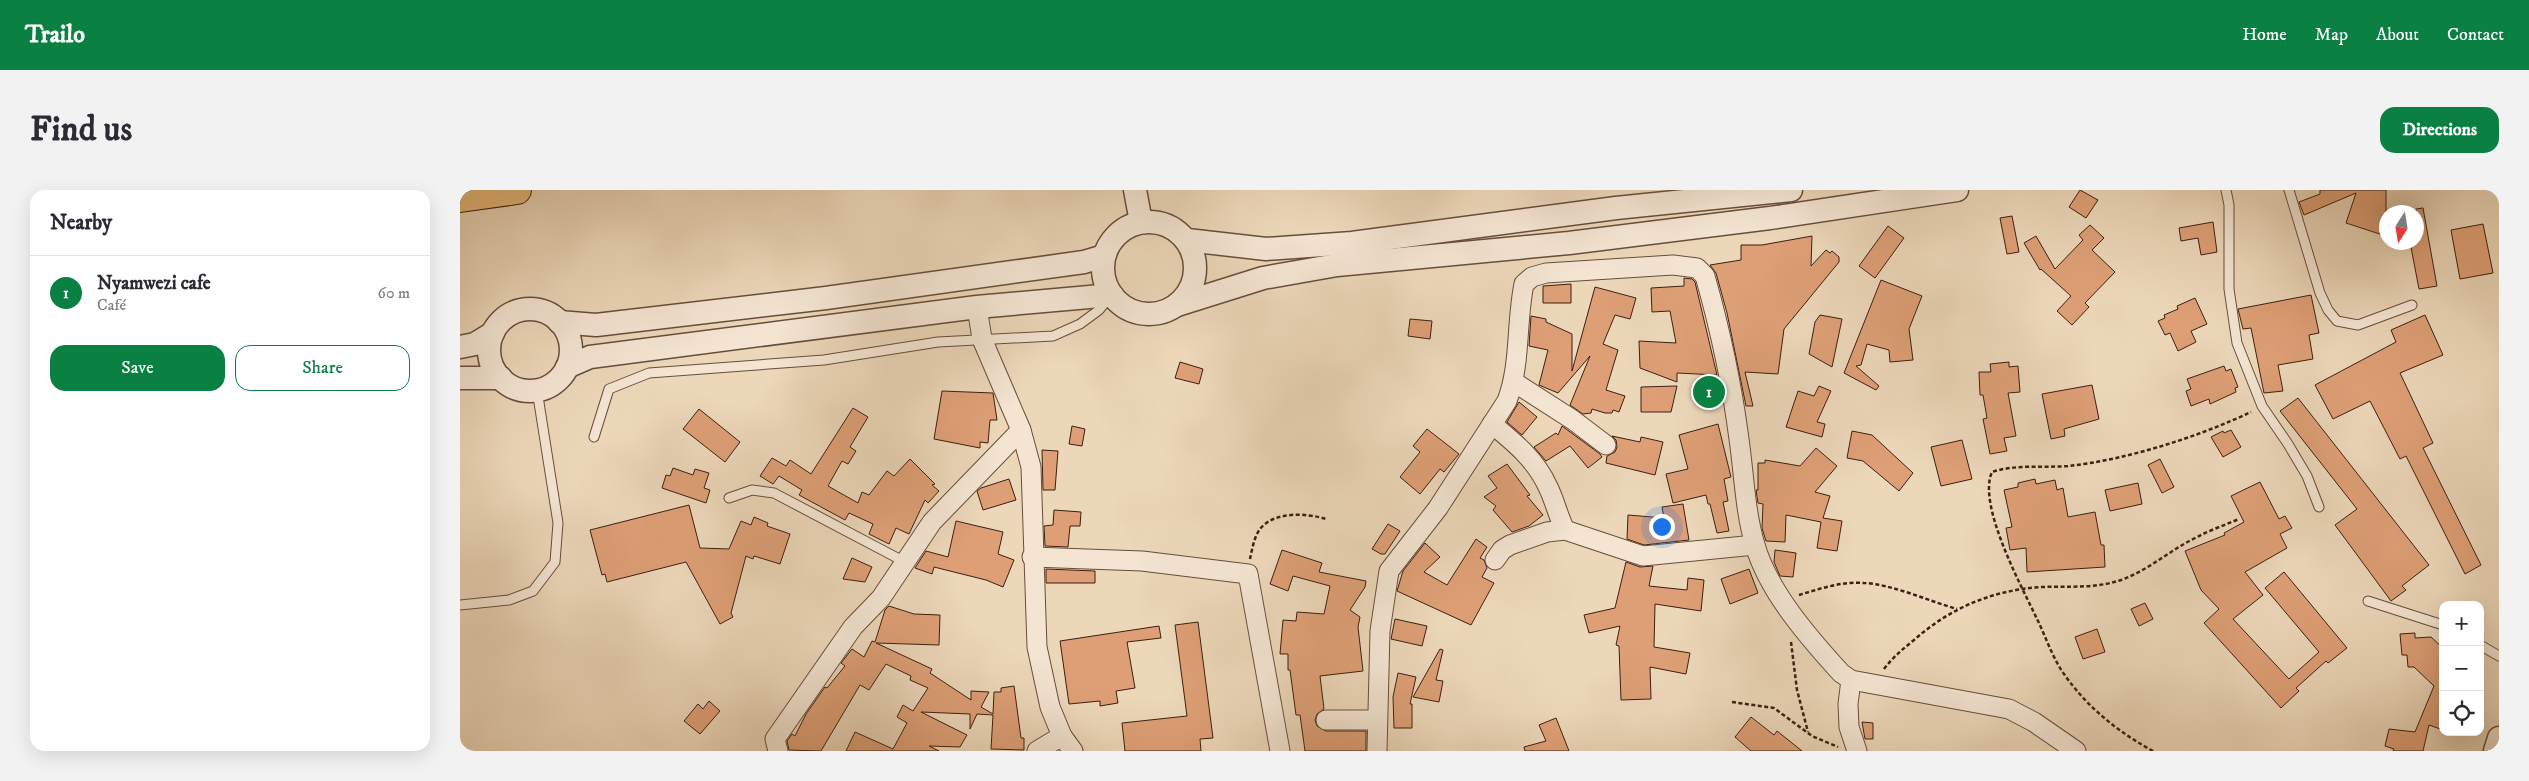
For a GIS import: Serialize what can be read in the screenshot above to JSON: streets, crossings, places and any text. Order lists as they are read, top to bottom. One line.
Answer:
{"north":"bottom","page":{"header":"Trailo","nav":["Home","Map","About","Contact"],"buttons":["Directions",["Save","Share"]],"title":"Find us","heading":"Nearby","list":[{"mark":"1","name":"Nyamwezi cafe","note":"Café","value":"60 m"}],"pins":"1","map_buttons":["+","−"]}}
